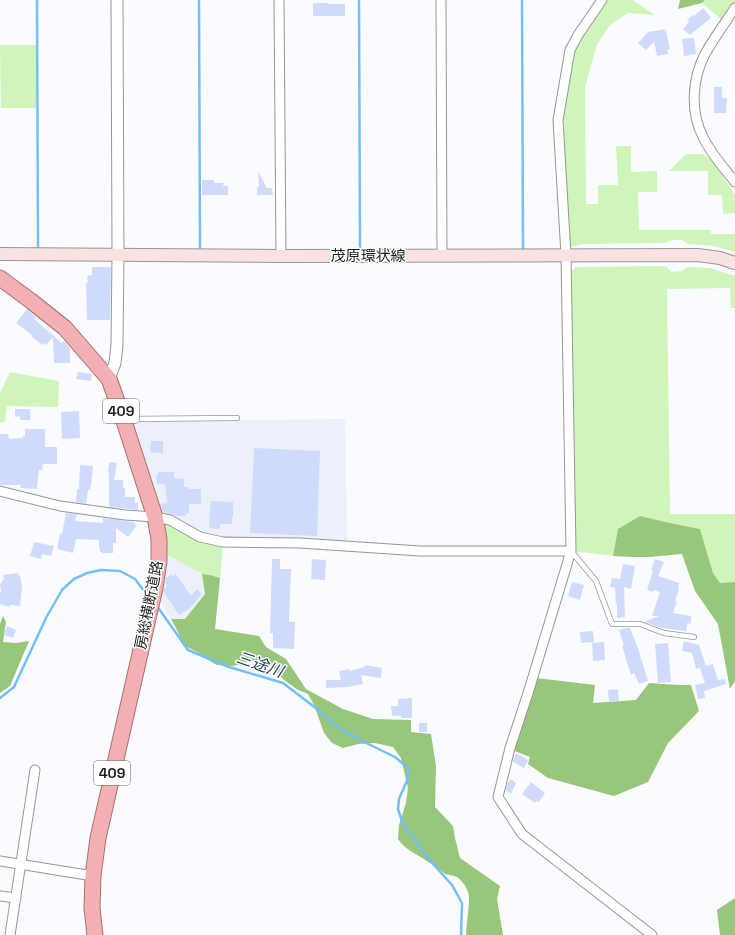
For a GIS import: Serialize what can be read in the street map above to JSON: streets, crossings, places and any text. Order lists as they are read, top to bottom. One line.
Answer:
{"streets":{"highway":["409","房総横断道路"],"main road":["茂原環状線"]},"water":["三途川"]}
